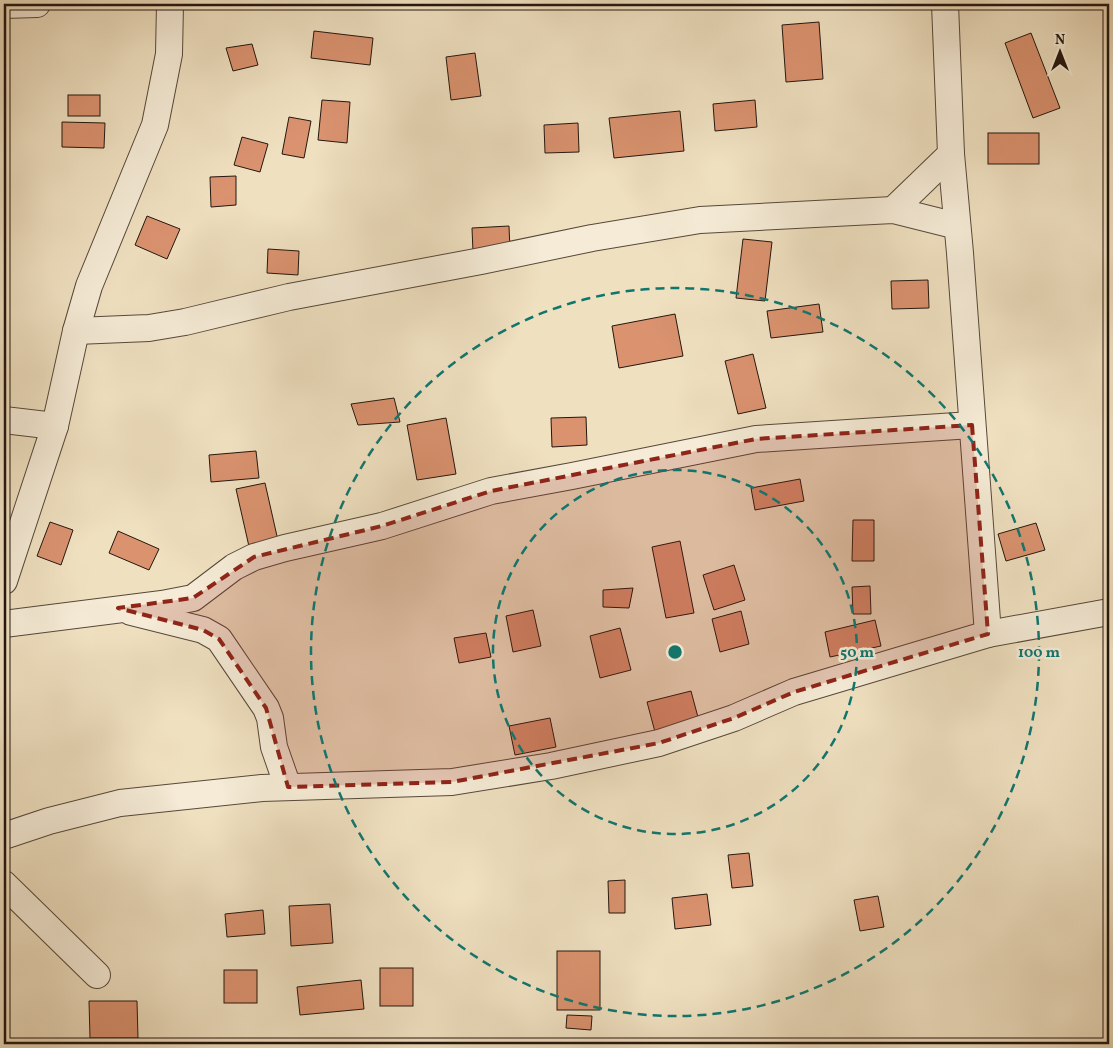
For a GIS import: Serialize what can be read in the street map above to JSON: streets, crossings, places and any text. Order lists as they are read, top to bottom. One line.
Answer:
{"north":"top","rings":["50 m","100 m"]}
